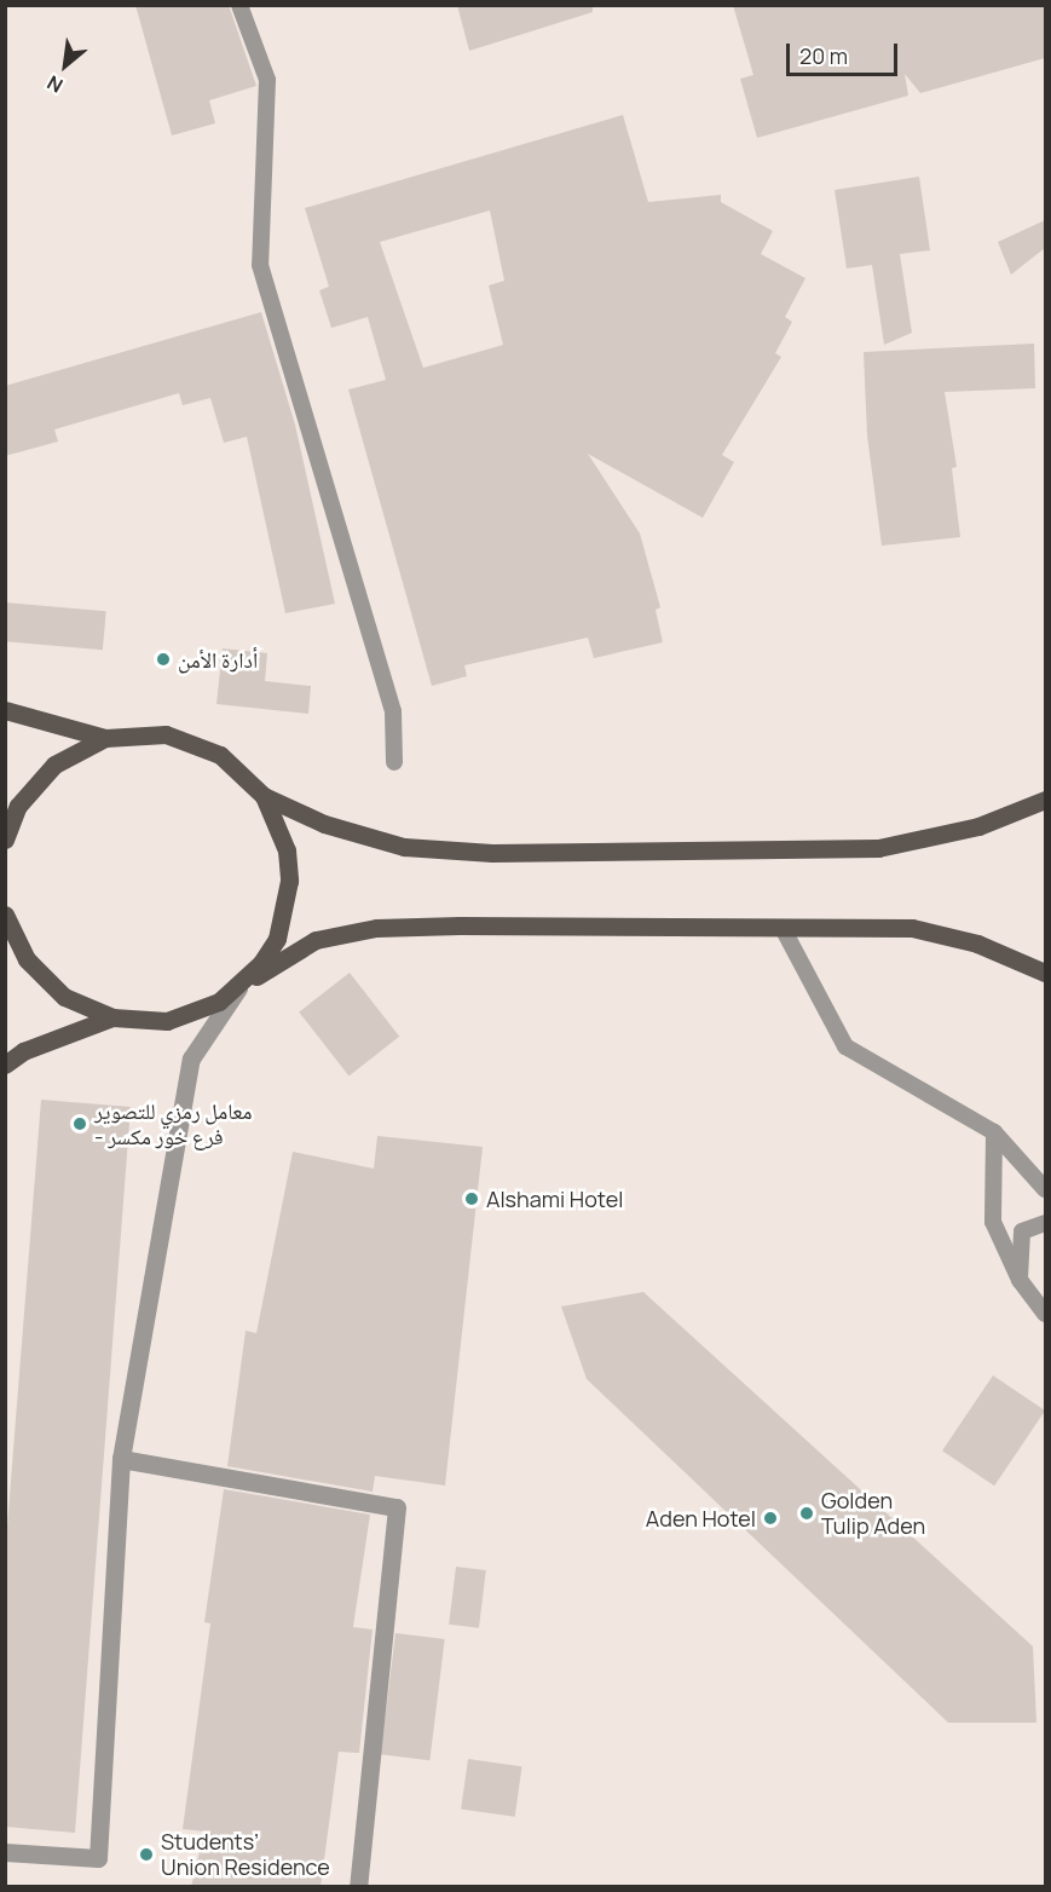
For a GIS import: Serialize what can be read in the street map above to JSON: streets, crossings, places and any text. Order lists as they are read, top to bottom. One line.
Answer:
{"places":["أدارة الأمن","معامل رمزي للتصوير - فرع خور مكسر","Alshami Hotel","Golden Tulip Aden","Aden Hotel","Students’ Union Residence"],"scale_bar":"20 m","north":"bottom left"}
